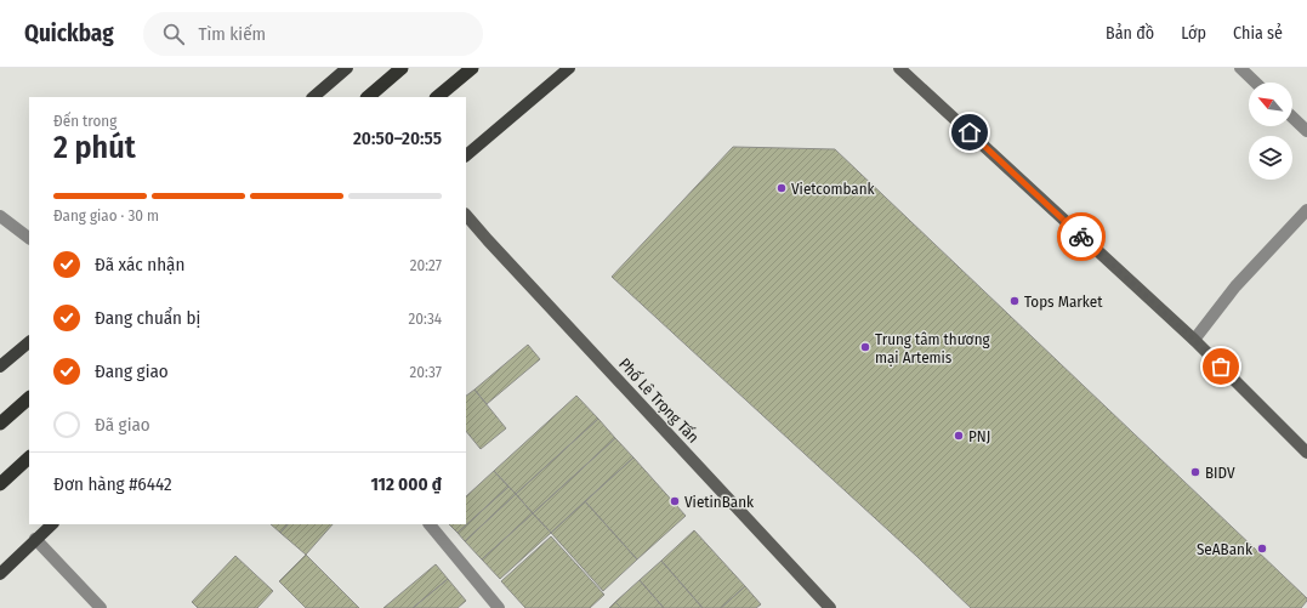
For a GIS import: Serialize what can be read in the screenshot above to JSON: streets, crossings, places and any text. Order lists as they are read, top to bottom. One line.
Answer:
{"streets":{"main road":["Phố Lê Trọng Tấn"]},"places":["Vietcombank","Tops Market","Trung tâm thương mại Artemis","PNJ","BIDV","VietinBank","SeABank"],"north":"top left","page":{"header":"Quickbag","search":"Tìm kiếm","nav":["Bản đồ","Lớp","Chia sẻ"],"heading":["2 phút","Đến trong","20:50–20:55"],"panel":["Đơn hàng #6442","112 000 ₫"],"bar":"Đang giao · 30 m","list":[["Đã xác nhận","20:27"],["Đang chuẩn bị","20:34"],["Đang giao","20:37"],"Đã giao"]}}
